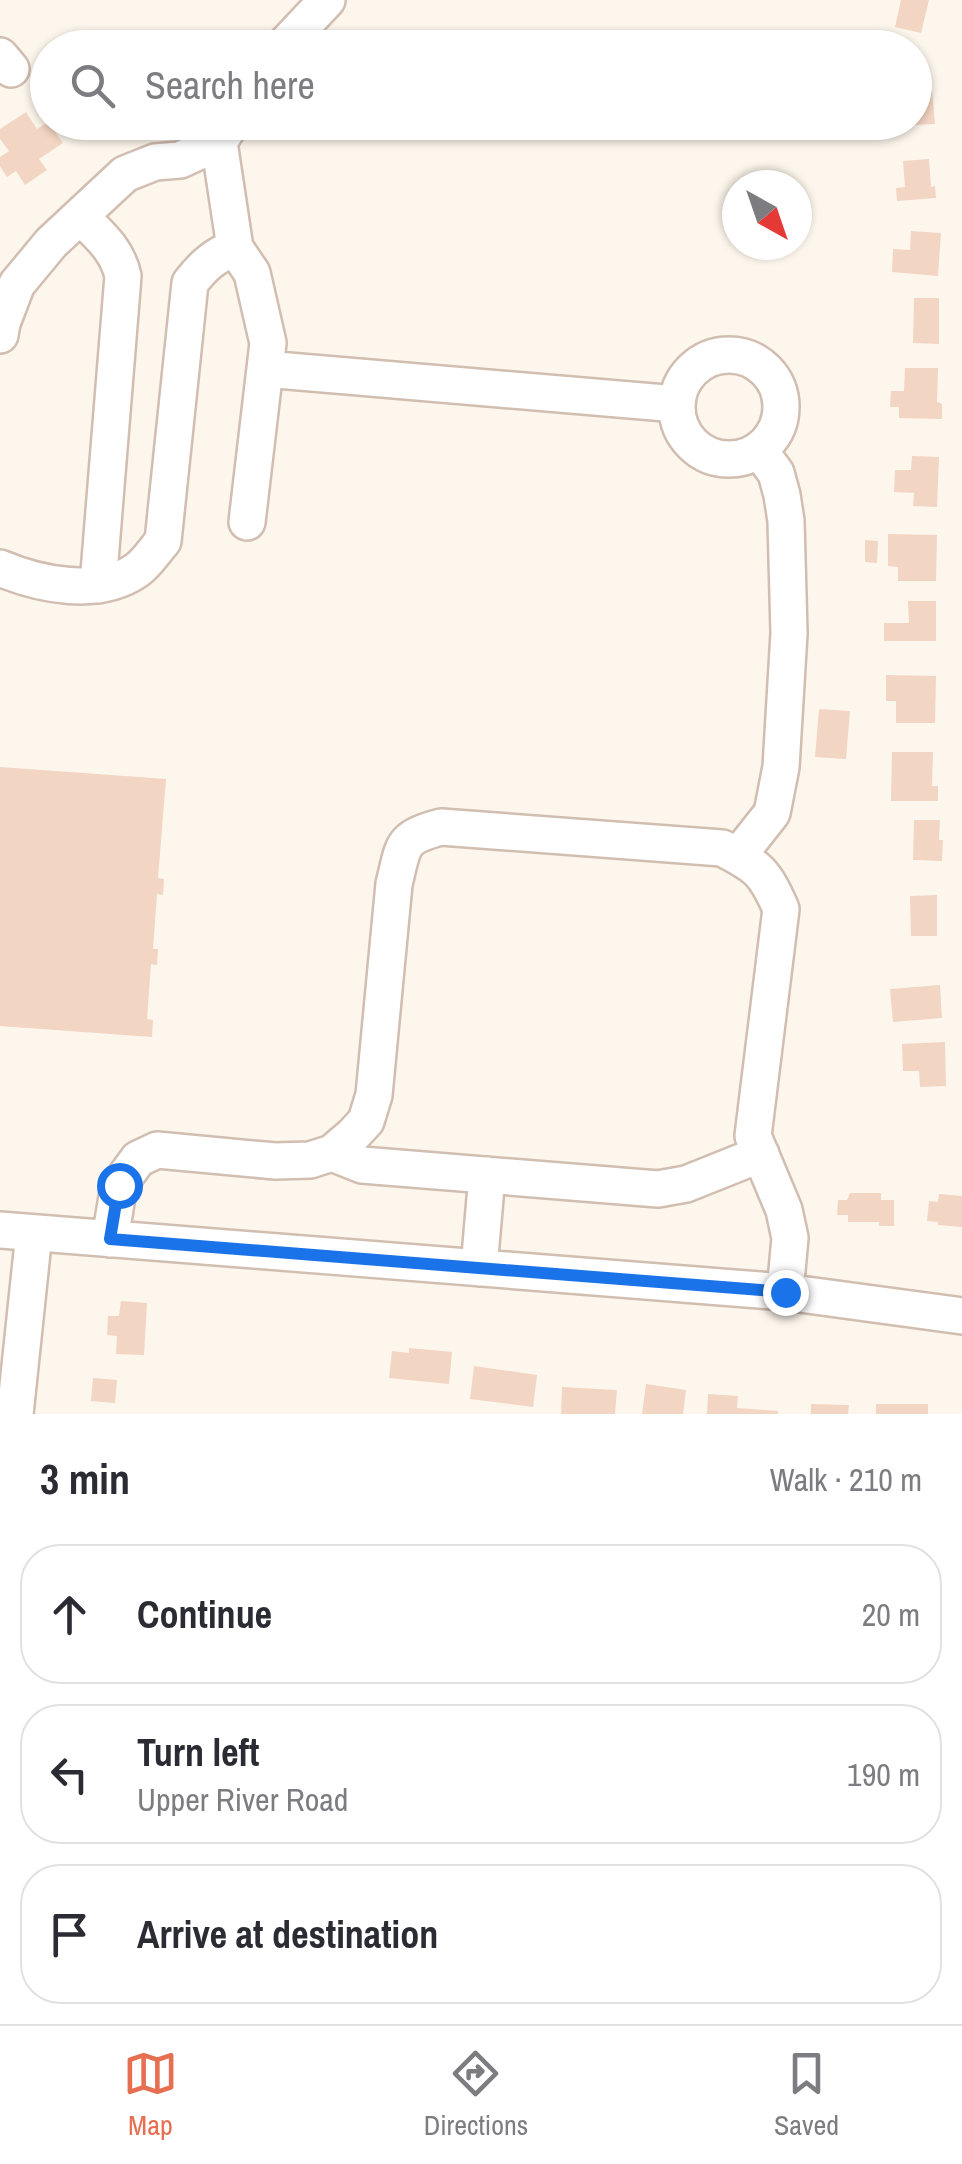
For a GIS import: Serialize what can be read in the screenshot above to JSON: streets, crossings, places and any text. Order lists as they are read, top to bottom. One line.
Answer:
{"north":"bottom right","page":{"search":"Search here","heading":["3 min","Walk · 210 m"],"list":[["Continue","20 m"],["Turn left","Upper River Road","190 m"],"Arrive at destination"],"nav":["Map","Directions","Saved"]}}
